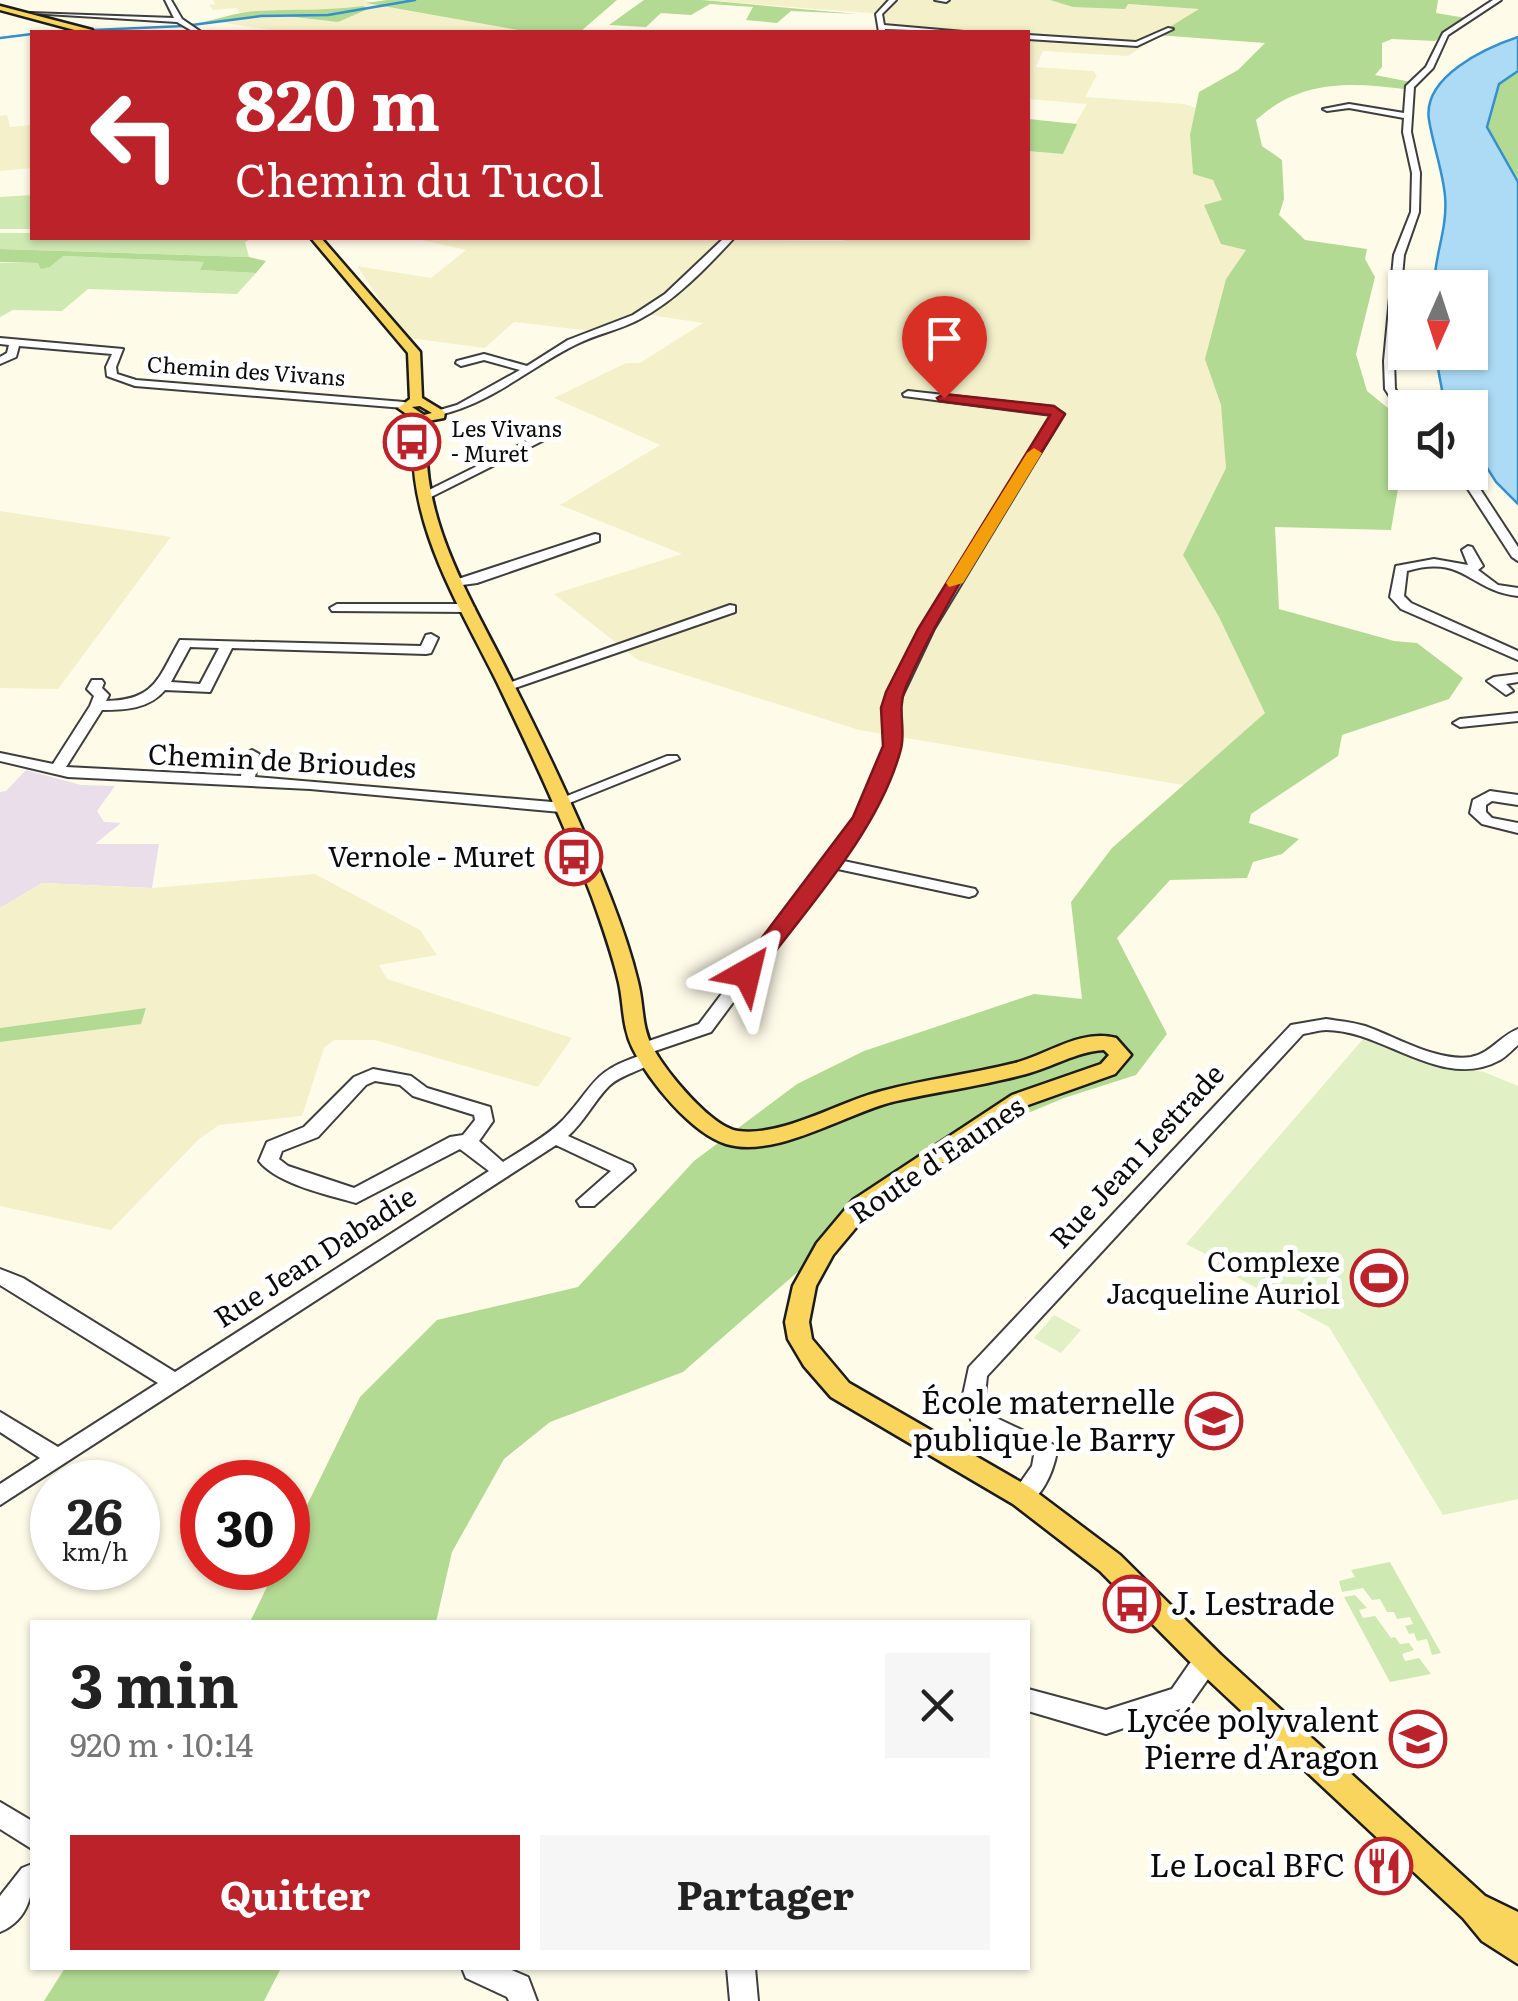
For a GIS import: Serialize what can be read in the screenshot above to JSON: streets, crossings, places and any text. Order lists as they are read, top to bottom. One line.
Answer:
{"streets":{"main road":["Route d'Eaunes"],"street":["Chemin des Vivans","Chemin de Brioudes","Rue Jean Lestrade","Rue Jean Dabadie"]},"crossings":[["Chemin de Brioudes","Route d'Eaunes"],["Rue Jean Lestrade","Route d'Eaunes"],["Route d'Eaunes","Rue Jean Dabadie"]],"places":{"bus stop":["Les Vivans - Muret","Vernole - Muret","J. Lestrade"],"sports":["Complexe Jacqueline Auriol"],"school or university":["École maternelle publique le Barry","Lycée polyvalent Pierre d'Aragon"],"restaurant":["Le Local BFC"]},"north":"bottom","page":{"turn":["820 m","Chemin du Tucol"],"speed":"26 km/h","limit":"30","heading":["3 min","920 m · 10:14"],"buttons":["Quitter","Partager"]}}
